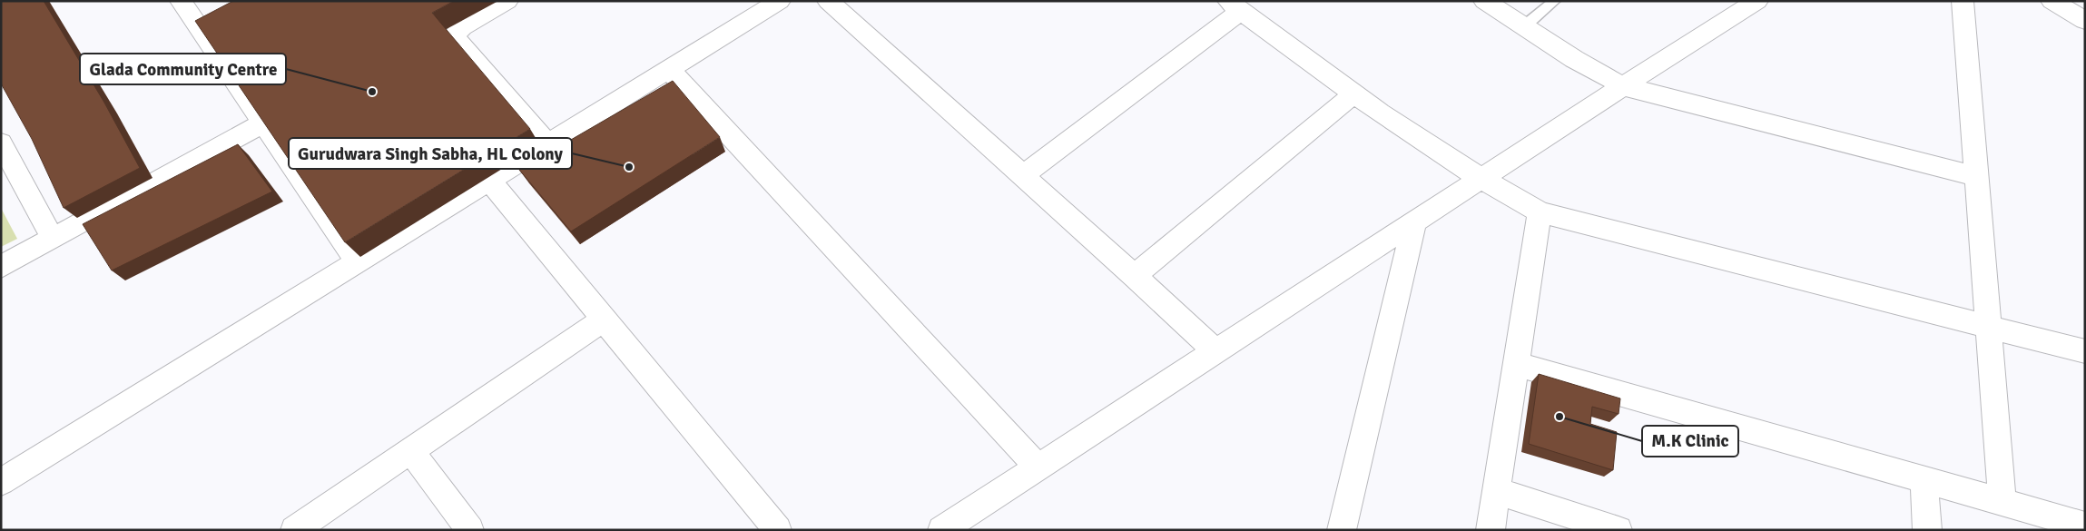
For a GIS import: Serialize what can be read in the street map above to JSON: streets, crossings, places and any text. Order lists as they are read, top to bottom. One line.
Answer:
{"places":["Glada Community Centre","Gurudwara Singh Sabha, HL Colony","M.K Clinic"]}
